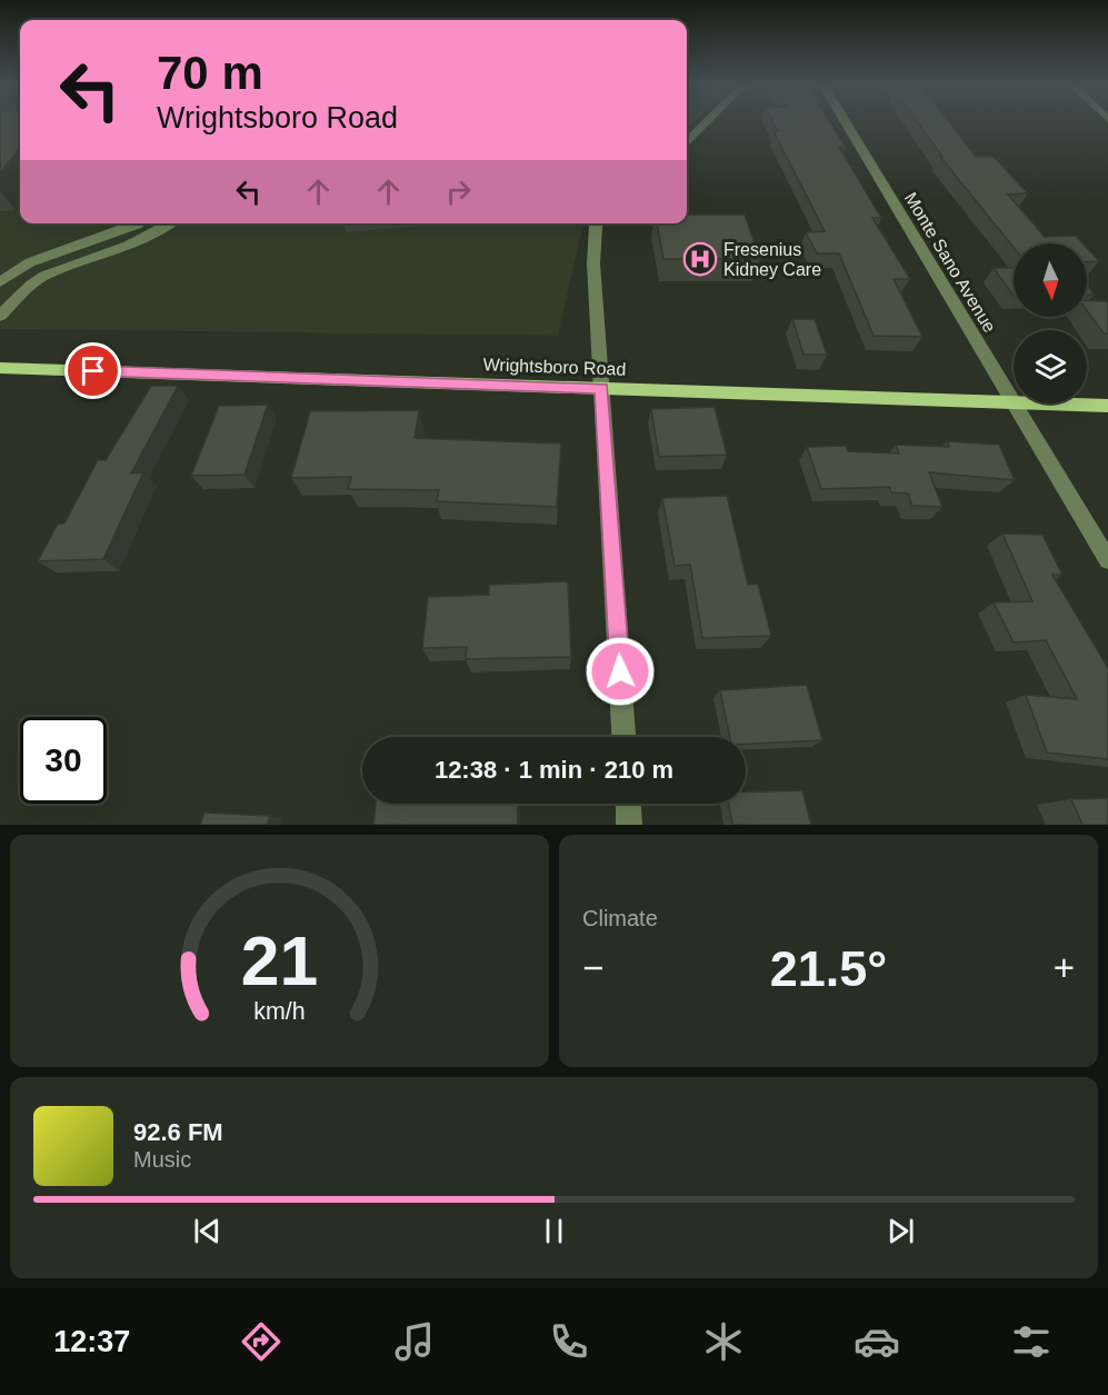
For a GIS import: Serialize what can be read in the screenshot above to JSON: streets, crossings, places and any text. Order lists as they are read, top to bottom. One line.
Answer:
{"streets":{"main road":["Wrightsboro Road"],"street":["Monte Sano Avenue"]},"crossings":[["Monte Sano Avenue","Wrightsboro Road"]],"places":{"hospital":["Fresenius Kidney Care"]},"north":"bottom","page":{"turn":["70 m","Wrightsboro Road"],"limit":"30","trip":"12:38 · 1 min · 210 m","tile":"Climate","heat":["−","21.5°","+"],"song":["92.6 FM","Music"],"tabs":"12:37","gauge":["21","km/h"]}}
